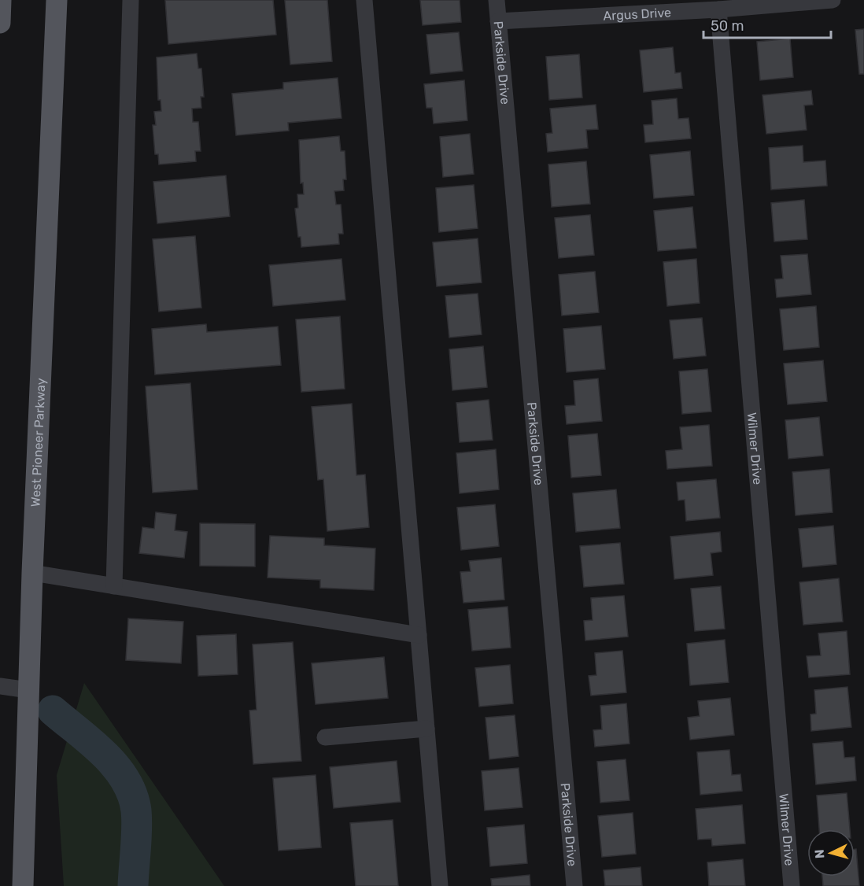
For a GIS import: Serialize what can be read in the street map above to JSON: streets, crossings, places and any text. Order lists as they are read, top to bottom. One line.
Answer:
{"streets":{"main road":["West Pioneer Parkway"],"street":["Argus Drive","Parkside Drive","Wilmer Drive"]},"crossings":[["Argus Drive","Parkside Drive"],["Argus Drive","Wilmer Drive"]],"scale_bar":"50 m","north":"left"}
